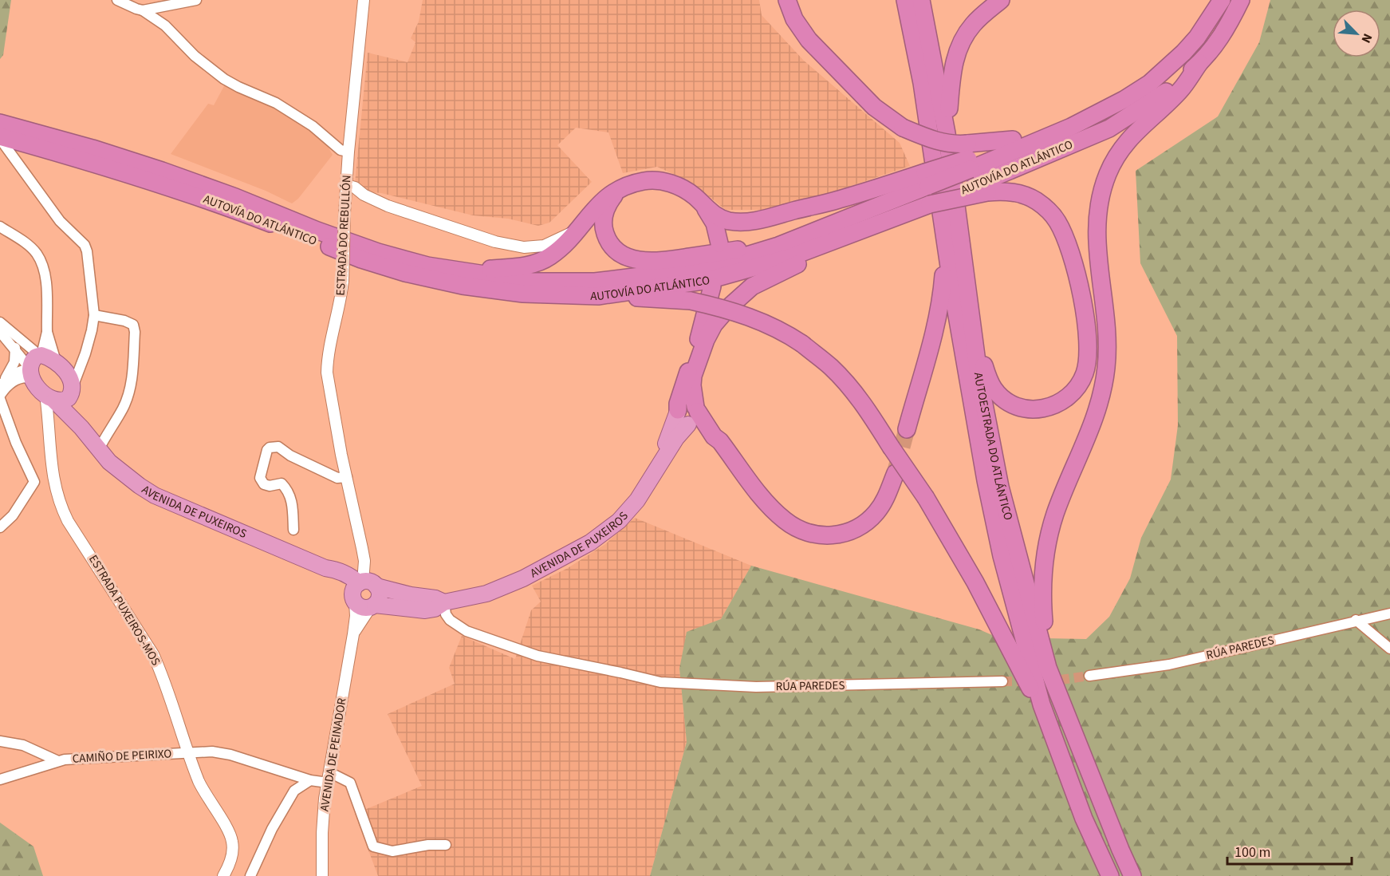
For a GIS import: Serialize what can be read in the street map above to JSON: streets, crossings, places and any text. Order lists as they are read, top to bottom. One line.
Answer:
{"streets":{"highway":["AUTOVÍA DO ATLÁNTICO","AUTOESTRADA DO ATLÁNTICO","AVENIDA DE PUXEIROS"],"street":["ESTRADA DO REBULLÓN","ESTRADA PUXEIROS-MOS","RÚA PAREDES","AVENIDA DE PEINADOR","CAMIÑO DE PEIRIXO"]},"crossings":[["ESTRADA DO REBULLÓN","AVENIDA DE PUXEIROS"],["ESTRADA DO REBULLÓN","AVENIDA DE PEINADOR"],["AVENIDA DE PUXEIROS","ESTRADA PUXEIROS-MOS"],["AVENIDA DE PUXEIROS","RÚA PAREDES"],["AVENIDA DE PUXEIROS","AVENIDA DE PEINADOR"],["ESTRADA PUXEIROS-MOS","CAMIÑO DE PEIRIXO"],["AVENIDA DE PEINADOR","CAMIÑO DE PEIRIXO"]],"scale_bar":"100 m","north":"bottom right"}
